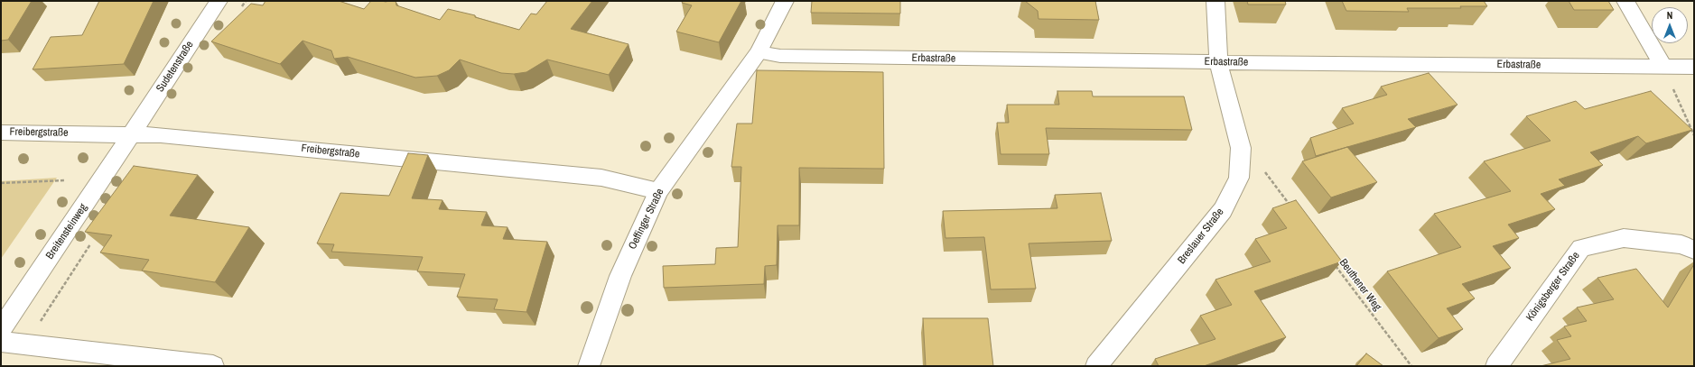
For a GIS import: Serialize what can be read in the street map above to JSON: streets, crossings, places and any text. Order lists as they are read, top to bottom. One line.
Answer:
{"streets":{"street":["Erbastraße","Sudetenstraße","Freibergstraße","Oeffinger Straße","Breitensteinweg","Breslauer Straße","Königsberger Straße"],"path":["Beuthener Weg"]},"crossings":[["Erbastraße","Oeffinger Straße"],["Erbastraße","Breslauer Straße"],["Sudetenstraße","Freibergstraße"],["Sudetenstraße","Breitensteinweg"],["Freibergstraße","Oeffinger Straße"],["Freibergstraße","Breitensteinweg"]],"north":"top"}
